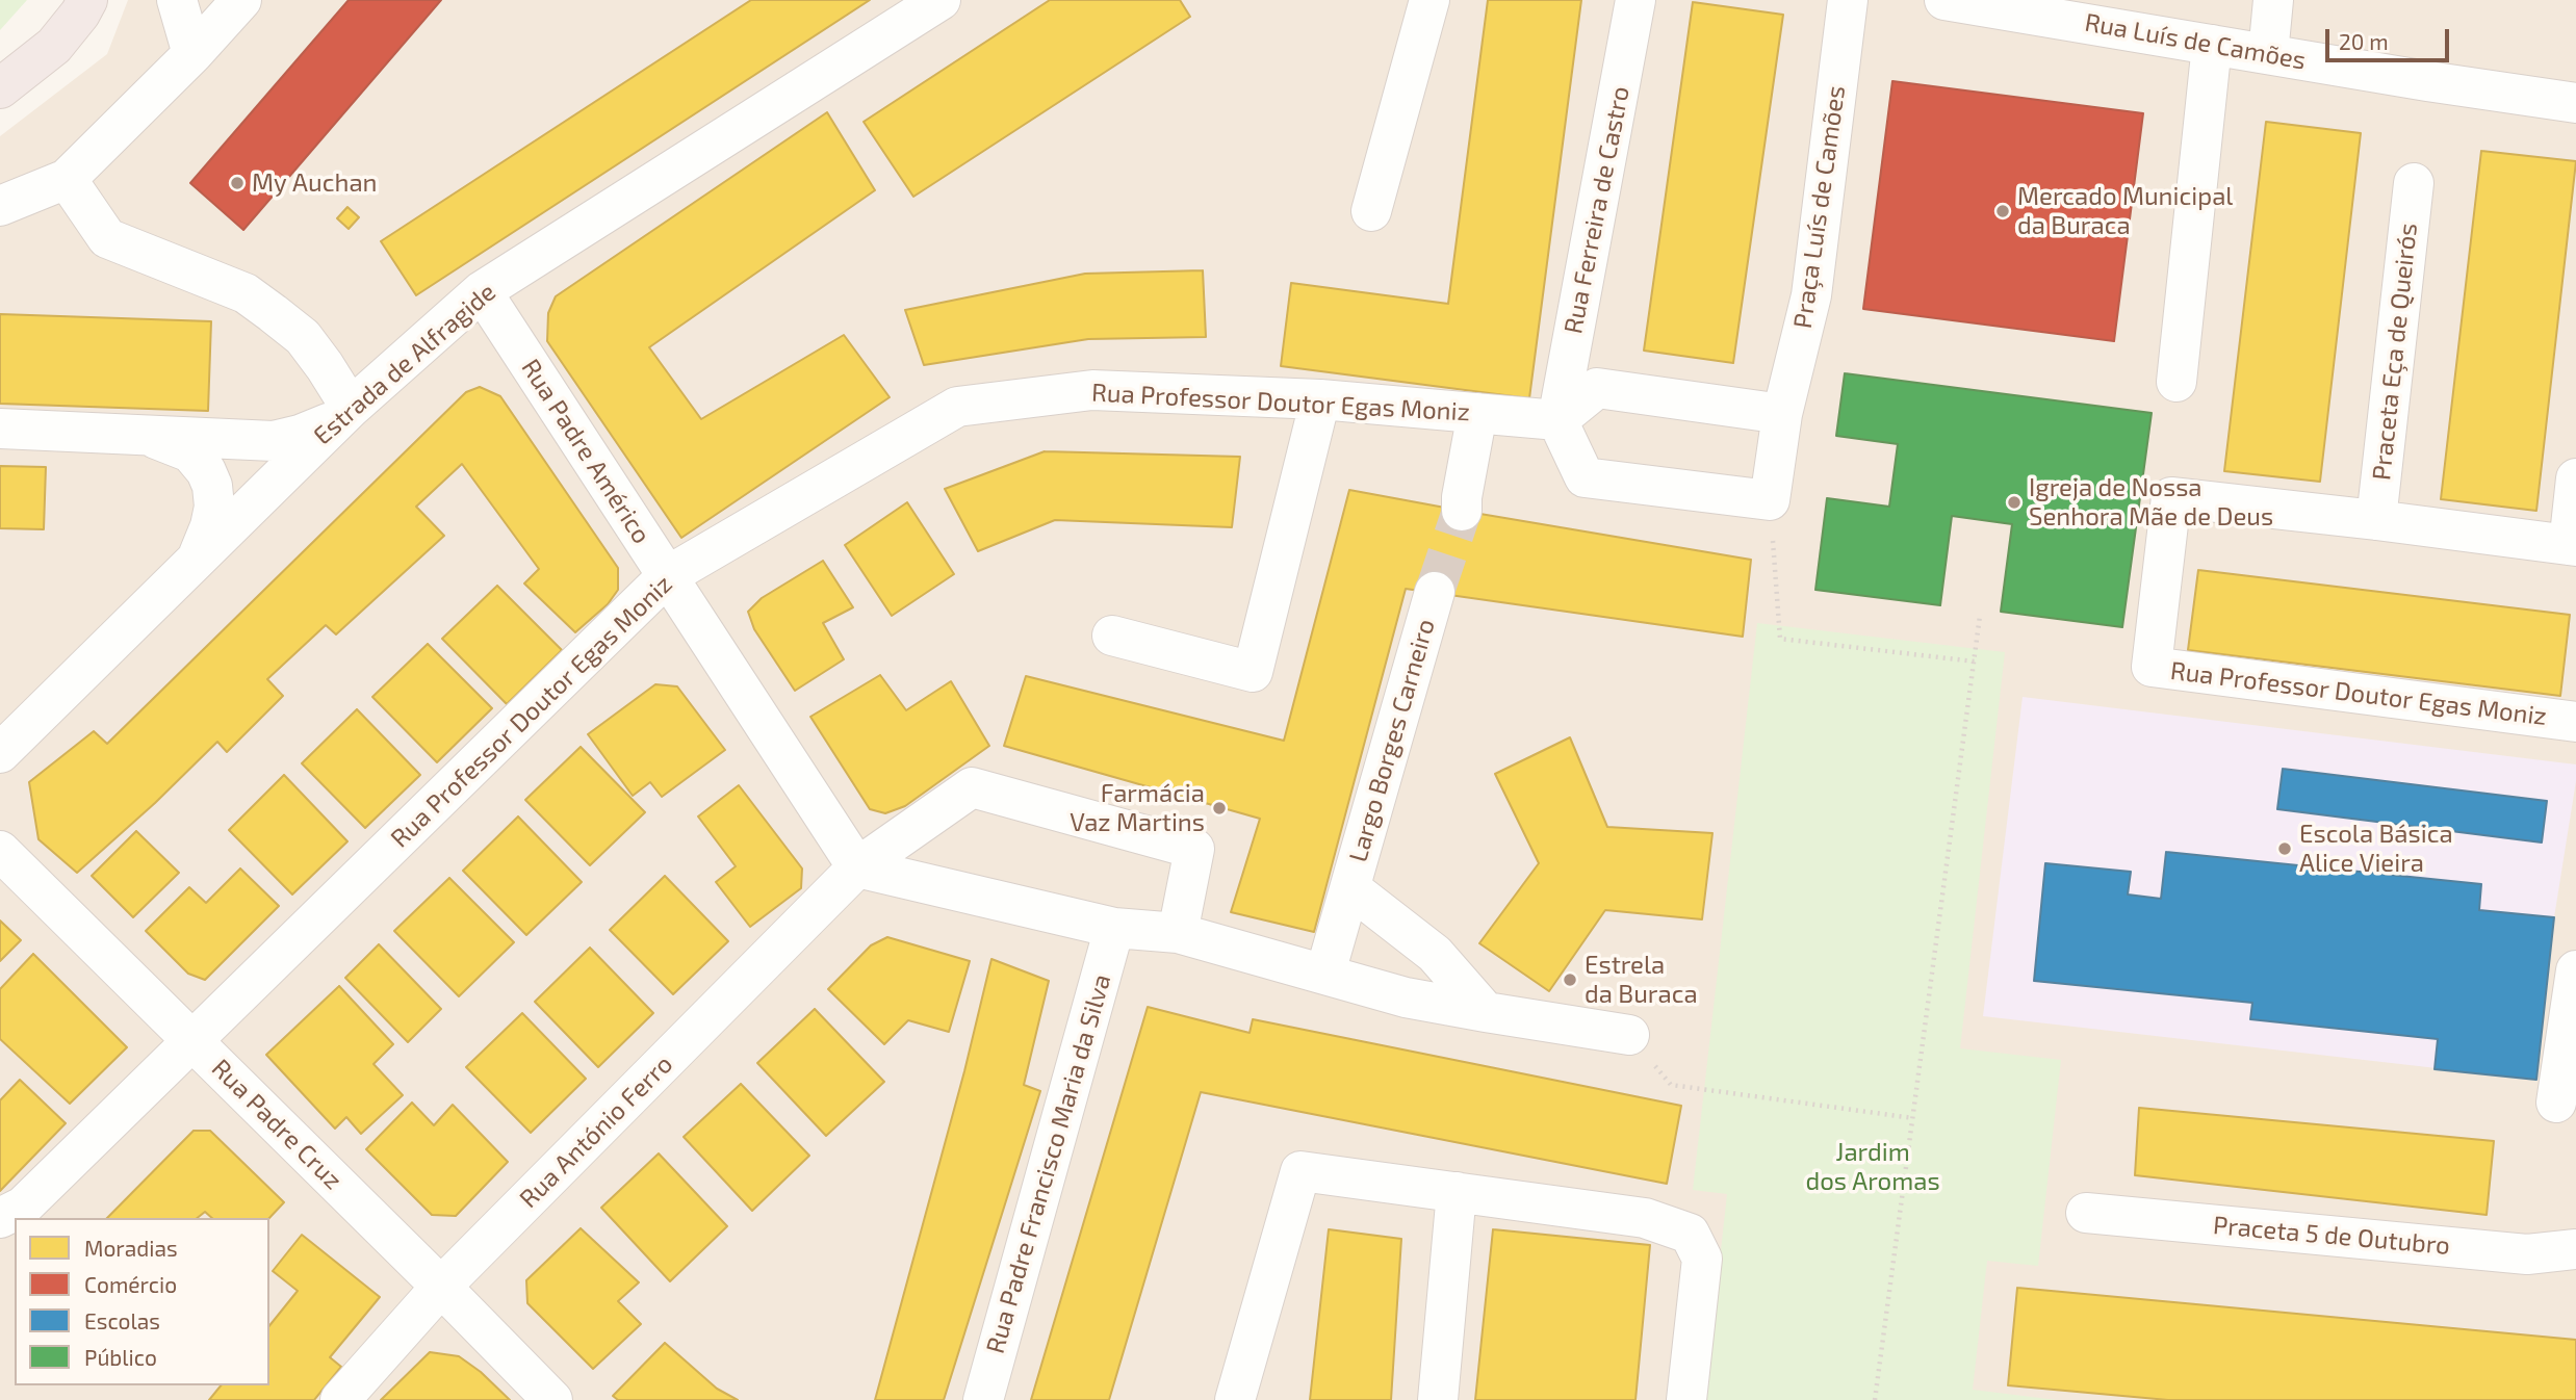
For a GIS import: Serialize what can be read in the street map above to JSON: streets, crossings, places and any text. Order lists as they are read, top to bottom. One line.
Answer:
{"streets":{"street":["Rua Luís de Camões","Praça Luís de Camões","Rua Ferreira de Castro","Praceta Eça de Queirós","Estrada de Alfragide","Rua Professor Doutor Egas Moniz","Rua Padre Américo","Largo Borges Carneiro","Rua Padre Cruz","Rua António Ferro","Rua Padre Francisco Maria da Silva","Praceta 5 de Outubro"]},"crossings":[["Rua Ferreira de Castro","Rua Professor Doutor Egas Moniz"],["Praceta Eça de Queirós","Rua Professor Doutor Egas Moniz"],["Estrada de Alfragide","Rua Padre Américo"],["Rua Professor Doutor Egas Moniz","Rua Padre Américo"],["Rua Professor Doutor Egas Moniz","Rua Padre Cruz"],["Rua Padre Américo","Rua António Ferro"],["Rua Padre Cruz","Rua António Ferro"]],"parks":["Jardim dos Aromas"],"places":["My Auchan","Mercado Municipal da Buraca","Igreja de Nossa Senhora Mãe de Deus","Farmácia Vaz Martins","Escola Básica Alice Vieira","Estrela da Buraca"],"legend":["Moradias","Comércio","Escolas","Público"],"scale_bar":"20 m"}
